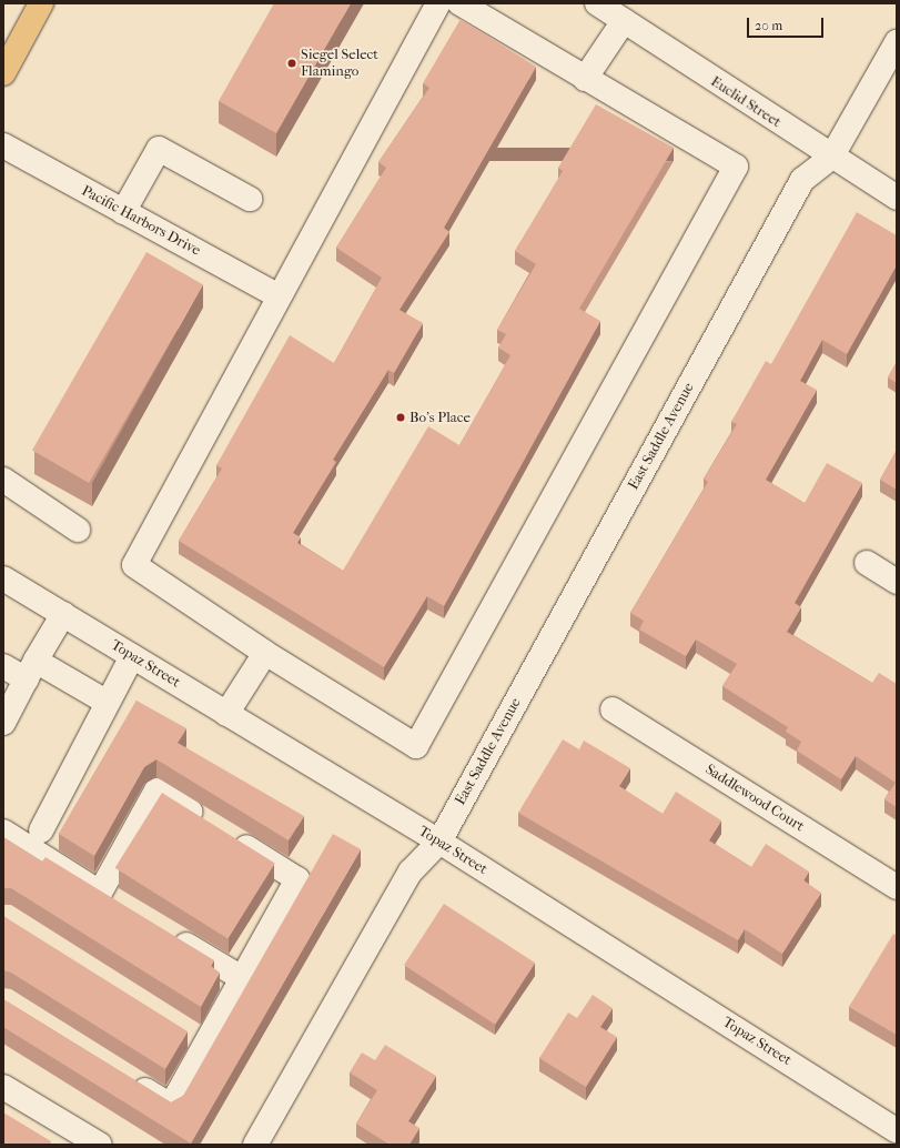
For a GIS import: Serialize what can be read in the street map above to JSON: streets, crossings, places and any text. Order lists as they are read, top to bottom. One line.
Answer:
{"streets":{"street":["Euclid Street","Pacific Harbors Drive","East Saddle Avenue","Topaz Street","Saddlewood Court"]},"crossings":[["Euclid Street","East Saddle Avenue"],["East Saddle Avenue","Topaz Street"]],"places":["Siegel Select Flamingo","Bo's Place"],"scale_bar":"20 m"}
